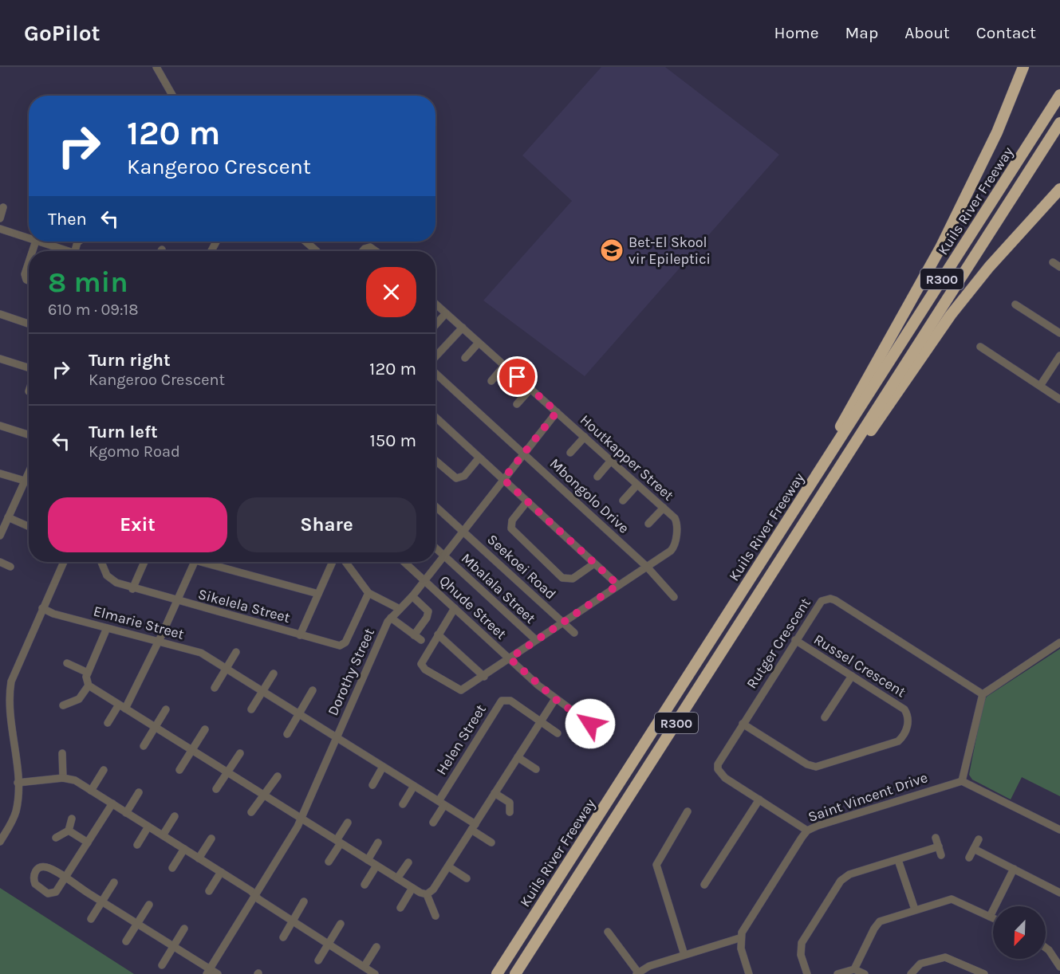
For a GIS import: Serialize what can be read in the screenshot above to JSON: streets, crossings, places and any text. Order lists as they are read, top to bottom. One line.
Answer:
{"streets":{"highway":["Kuils River Freeway","R300"],"street":["Houtkapper Street","Mbongolo Drive","Seekoei Road","Mbalala Street","Sikelela Street","Qhude Street","Elmarie Street","Rutger Crescent","Russel Crescent","Dorothy Street","Helen Street","Saint Vincent Drive"]},"crossings":[["Houtkapper Street","Mbongolo Drive"],["Houtkapper Street","Seekoei Road"],["Houtkapper Street","Mbalala Street"],["Houtkapper Street","Qhude Street"],["Houtkapper Street","Dorothy Street"],["Mbongolo Drive","Dorothy Street"],["Seekoei Road","Dorothy Street"],["Mbalala Street","Dorothy Street"],["Qhude Street","Dorothy Street"],["Elmarie Street","Dorothy Street"],["Elmarie Street","Helen Street"],["Rutger Crescent","Russel Crescent"],["Rutger Crescent","Saint Vincent Drive"]],"places":{"school or university":["Bet-El Skool vir Epileptici"]},"north":"bottom left","page":{"header":"GoPilot","nav":["Home","Map","About","Contact"],"turn":["120 m","Kangeroo Crescent"],"then":"Then","heading":["8 min","610 m · 09:18"],"list":[{"name":"Turn right","note":"Kangeroo Crescent","value":"120 m"},{"name":"Turn left","note":"Kgomo Road","value":"150 m"}],"buttons":["Exit","Share"]}}
